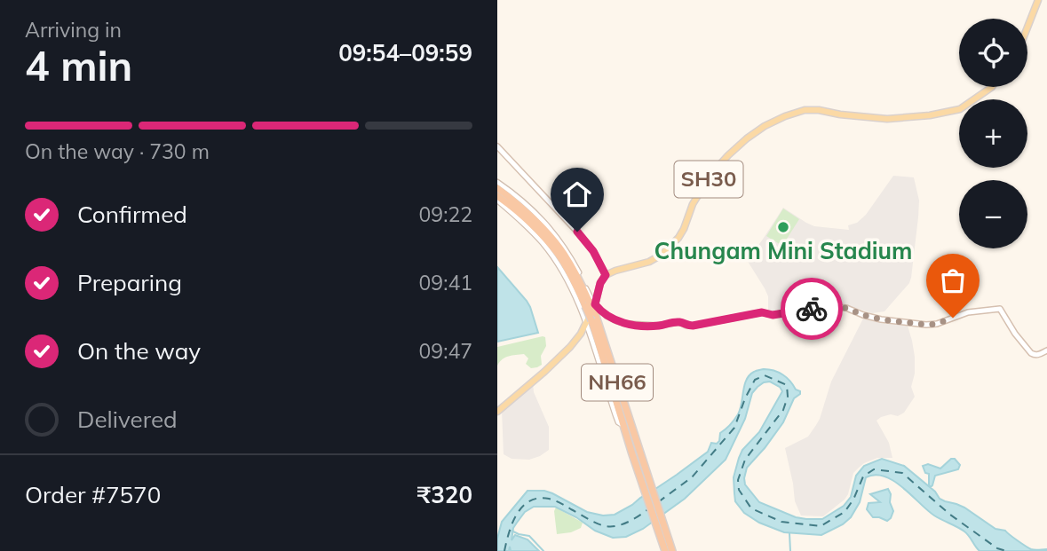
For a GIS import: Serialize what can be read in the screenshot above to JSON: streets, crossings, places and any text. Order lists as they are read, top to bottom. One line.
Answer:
{"streets":{"highway":["NH66"],"main road":["SH30"]},"places":["Chungam Mini Stadium"],"page":{"heading":["4 min","Arriving in","09:54–09:59"],"panel":["Order #7570","₹320"],"map_buttons":["+","−"],"bar":"On the way · 730 m","list":[["Confirmed","09:22"],["Preparing","09:41"],["On the way","09:47"],"Delivered"]}}
